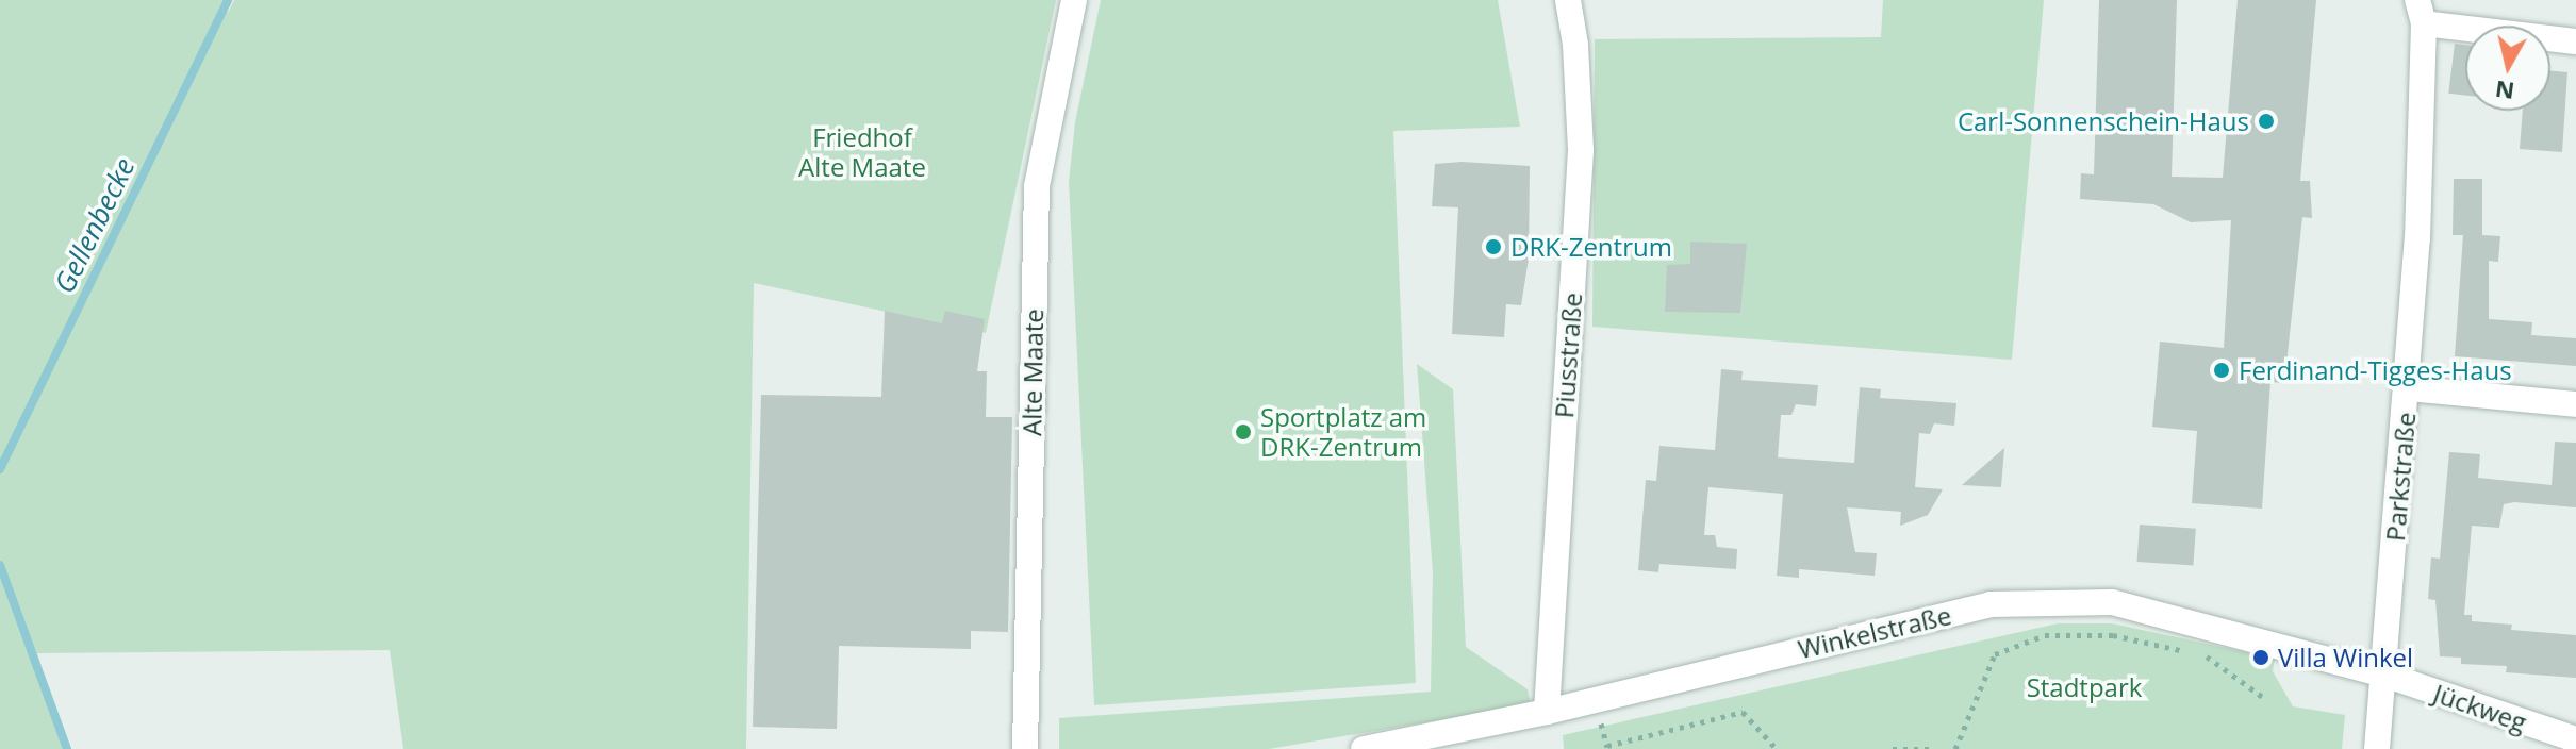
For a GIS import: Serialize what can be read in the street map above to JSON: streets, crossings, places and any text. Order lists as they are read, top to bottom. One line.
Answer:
{"streets":{"street":["Piusstraße","Alte Maate","Parkstraße","Winkelstraße","Jückweg"]},"crossings":[["Piusstraße","Winkelstraße"],["Parkstraße","Winkelstraße"],["Parkstraße","Jückweg"],["Winkelstraße","Jückweg"]],"water":["Gellenbecke"],"parks":["Friedhof Alte Maate","Stadtpark"],"places":["Carl-Sonnenschein-Haus","DRK-Zentrum","Ferdinand-Tigges-Haus","Sportplatz am DRK-Zentrum","Villa Winkel"],"north":"bottom"}
